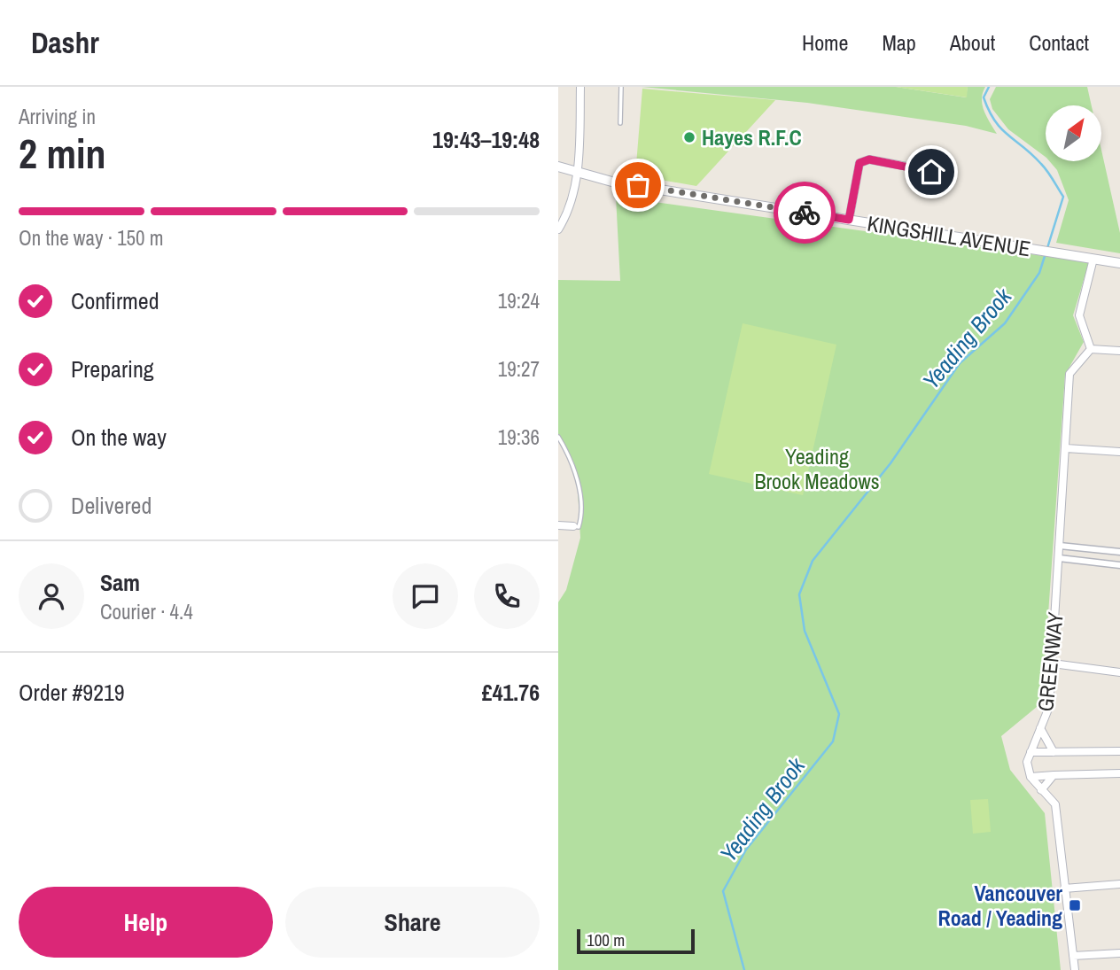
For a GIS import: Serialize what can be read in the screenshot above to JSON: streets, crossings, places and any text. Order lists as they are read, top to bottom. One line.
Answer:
{"streets":{"street":["KINGSHILL AVENUE","GREENWAY"]},"water":["Yeading Brook"],"parks":["Yeading Brook Meadows"],"places":{"other":["Hayes R.F.C"],"transit":["Vancouver Road / Yeading"]},"scale_bar":"100 m","north":"top right","page":{"header":"Dashr","nav":["Home","Map","About","Contact"],"heading":["2 min","Arriving in","19:43–19:48"],"panel":["Sam","Courier · 4.4","Order #9219","£41.76"],"bar":"On the way · 150 m","list":[["Confirmed","19:24"],["Preparing","19:27"],["On the way","19:36"],"Delivered"],"buttons":["Help","Share"],"scale":"100 m"}}
